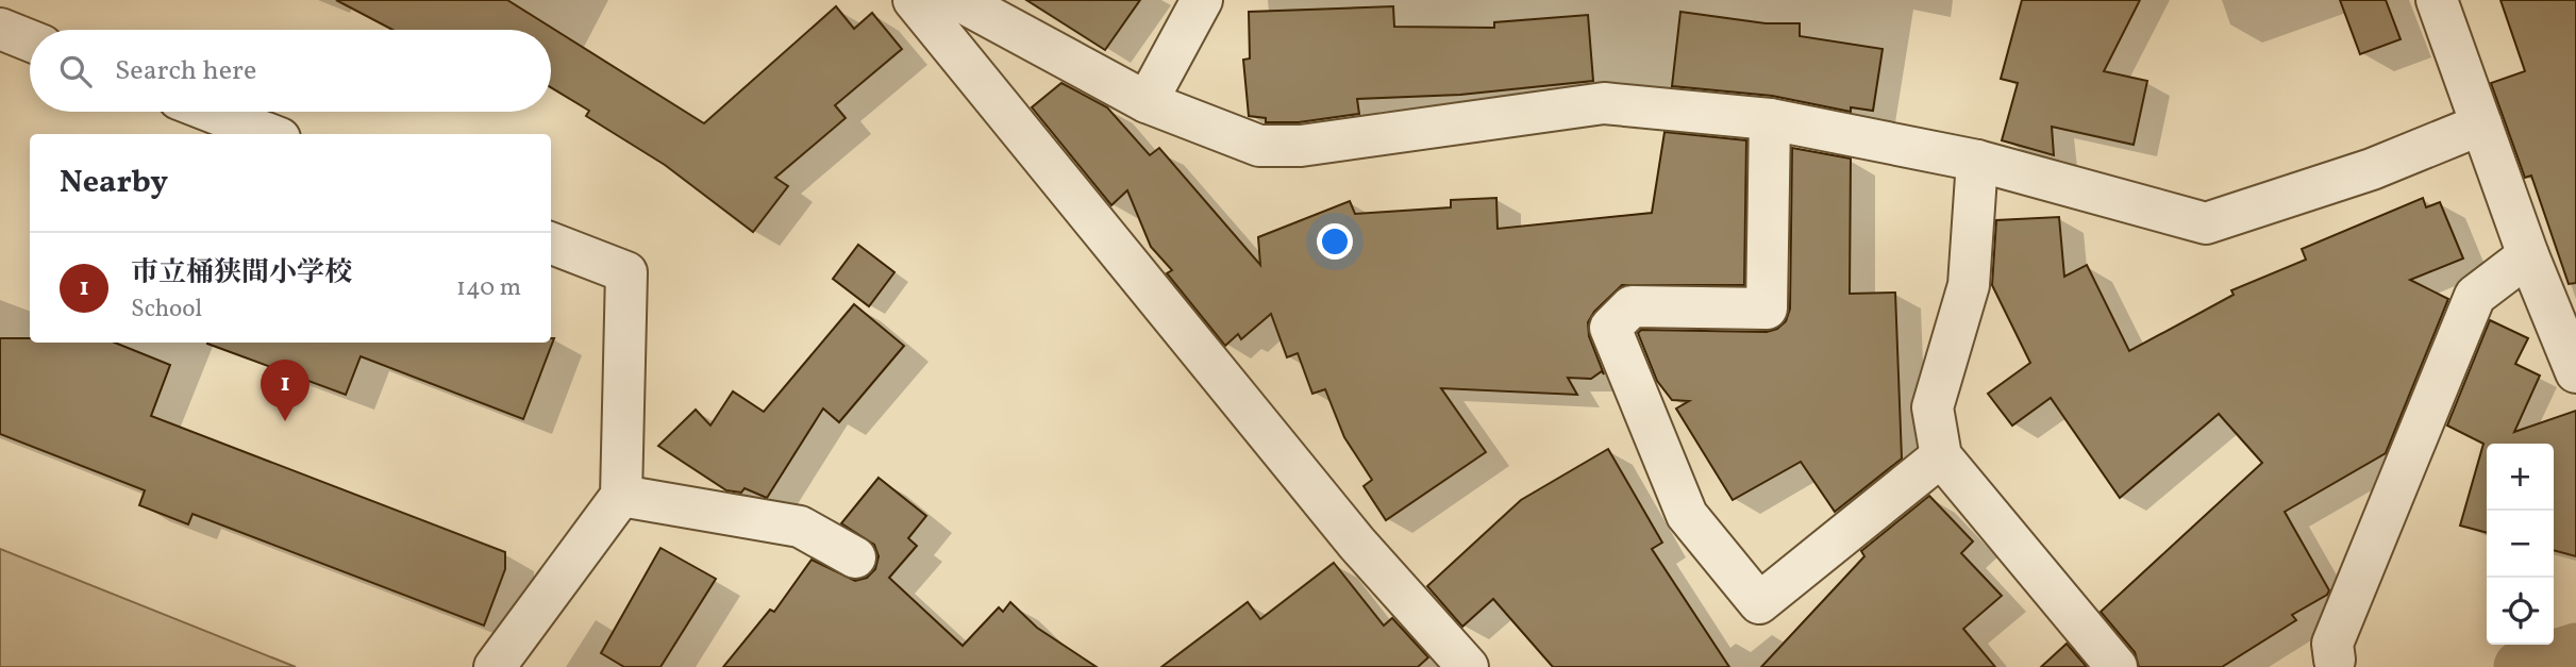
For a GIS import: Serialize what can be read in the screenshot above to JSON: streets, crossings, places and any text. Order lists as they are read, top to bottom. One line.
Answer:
{"page":{"search":"Search here","heading":"Nearby","list":[{"mark":"1","name":"市立桶狭間小学校","note":"School","value":"140 m"}],"pins":"1","map_buttons":["+","−"]}}
